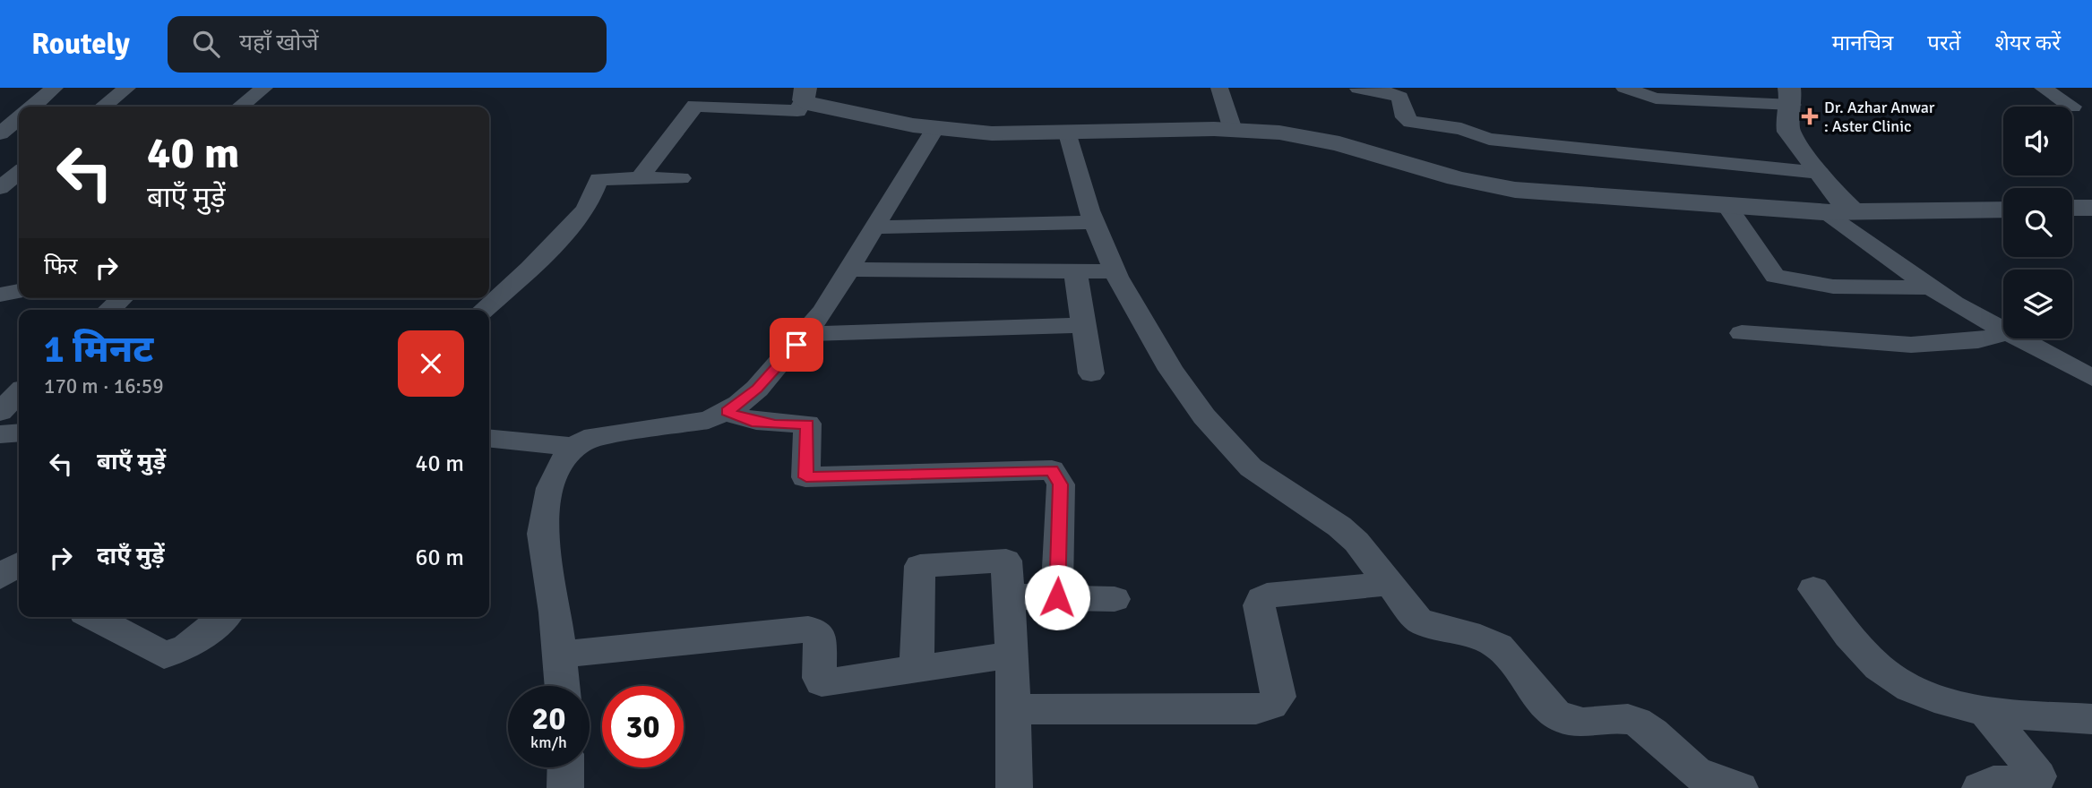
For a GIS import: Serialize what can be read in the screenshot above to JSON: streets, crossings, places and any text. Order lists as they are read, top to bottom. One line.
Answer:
{"places":{"health":["Dr. Azhar Anwar : Aster Clinic"]},"page":{"header":"Routely","search":"यहाँ खोजें","nav":["मानचित्र","परतें","शेयर करें"],"turn":["40 m","बाएँ मुड़ें"],"then":"फिर","heading":["1 मिनट","170 m · 16:59"],"list":[{"name":"बाएँ मुड़ें","value":"40 m"},{"name":"दाएँ मुड़ें","value":"60 m"}],"speed":"20 km/h","limit":"30"}}
